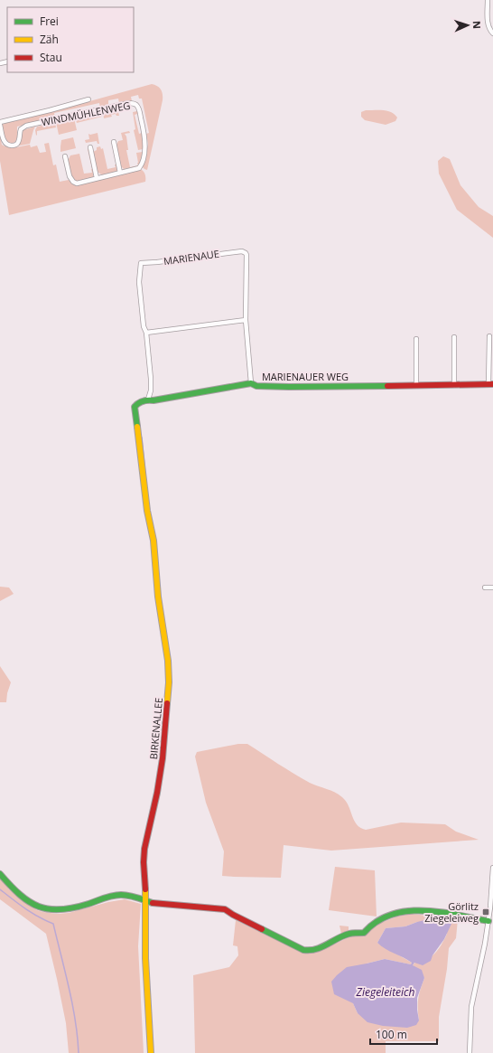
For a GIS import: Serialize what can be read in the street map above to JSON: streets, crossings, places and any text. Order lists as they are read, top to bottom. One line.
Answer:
{"streets":{"street":["WINDMÜHLENWEG","MARIENAUE","MARIENAUER WEG","BIRKENALLEE"]},"crossings":[["MARIENAUE","MARIENAUER WEG"],["MARIENAUER WEG","BIRKENALLEE"]],"water":["Ziegeleiteich"],"places":{"transit":["Görlitz Ziegeleiweg"]},"legend":["Frei","Zäh","Stau"],"scale_bar":"100 m","north":"right"}
